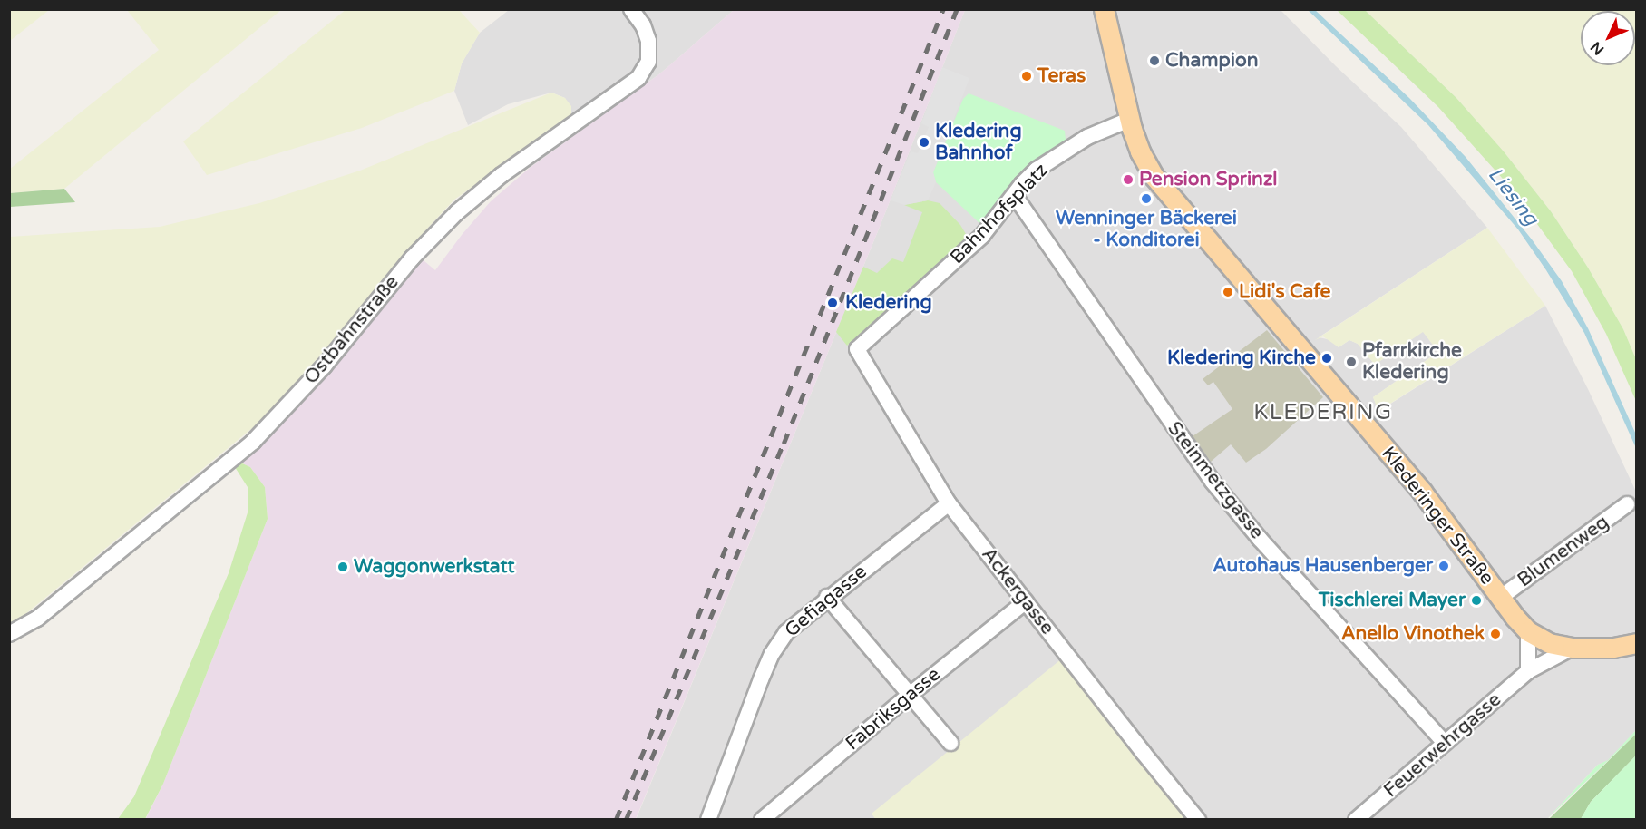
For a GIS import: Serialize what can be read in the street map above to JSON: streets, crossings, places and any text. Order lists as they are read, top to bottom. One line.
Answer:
{"streets":{"main road":["Klederinger Straße"],"street":["Bahnhofsplatz","Ostbahnstraße","Steinmetzgasse","Blumenweg","Ackergasse","Gefiagasse","Fabriksgasse","Feuerwehrgasse"]},"crossings":[["Bahnhofsplatz","Steinmetzgasse"],["Bahnhofsplatz","Klederinger Straße"],["Bahnhofsplatz","Ackergasse"],["Steinmetzgasse","Feuerwehrgasse"],["Klederinger Straße","Blumenweg"],["Klederinger Straße","Feuerwehrgasse"],["Ackergasse","Gefiagasse"],["Ackergasse","Fabriksgasse"]],"districts":["KLEDERING"],"water":["Liesing"],"places":["Champion","Teras","Kledering Bahnhof","Pension Sprinzl","Wenninger Bäckerei - Konditorei","Lidi's Cafe","Kledering","Kledering Kirche","Pfarrkirche Kledering","Autohaus Hausenberger","Waggonwerkstatt","Tischlerei Mayer","Anello Vinothek"],"north":"bottom left"}
